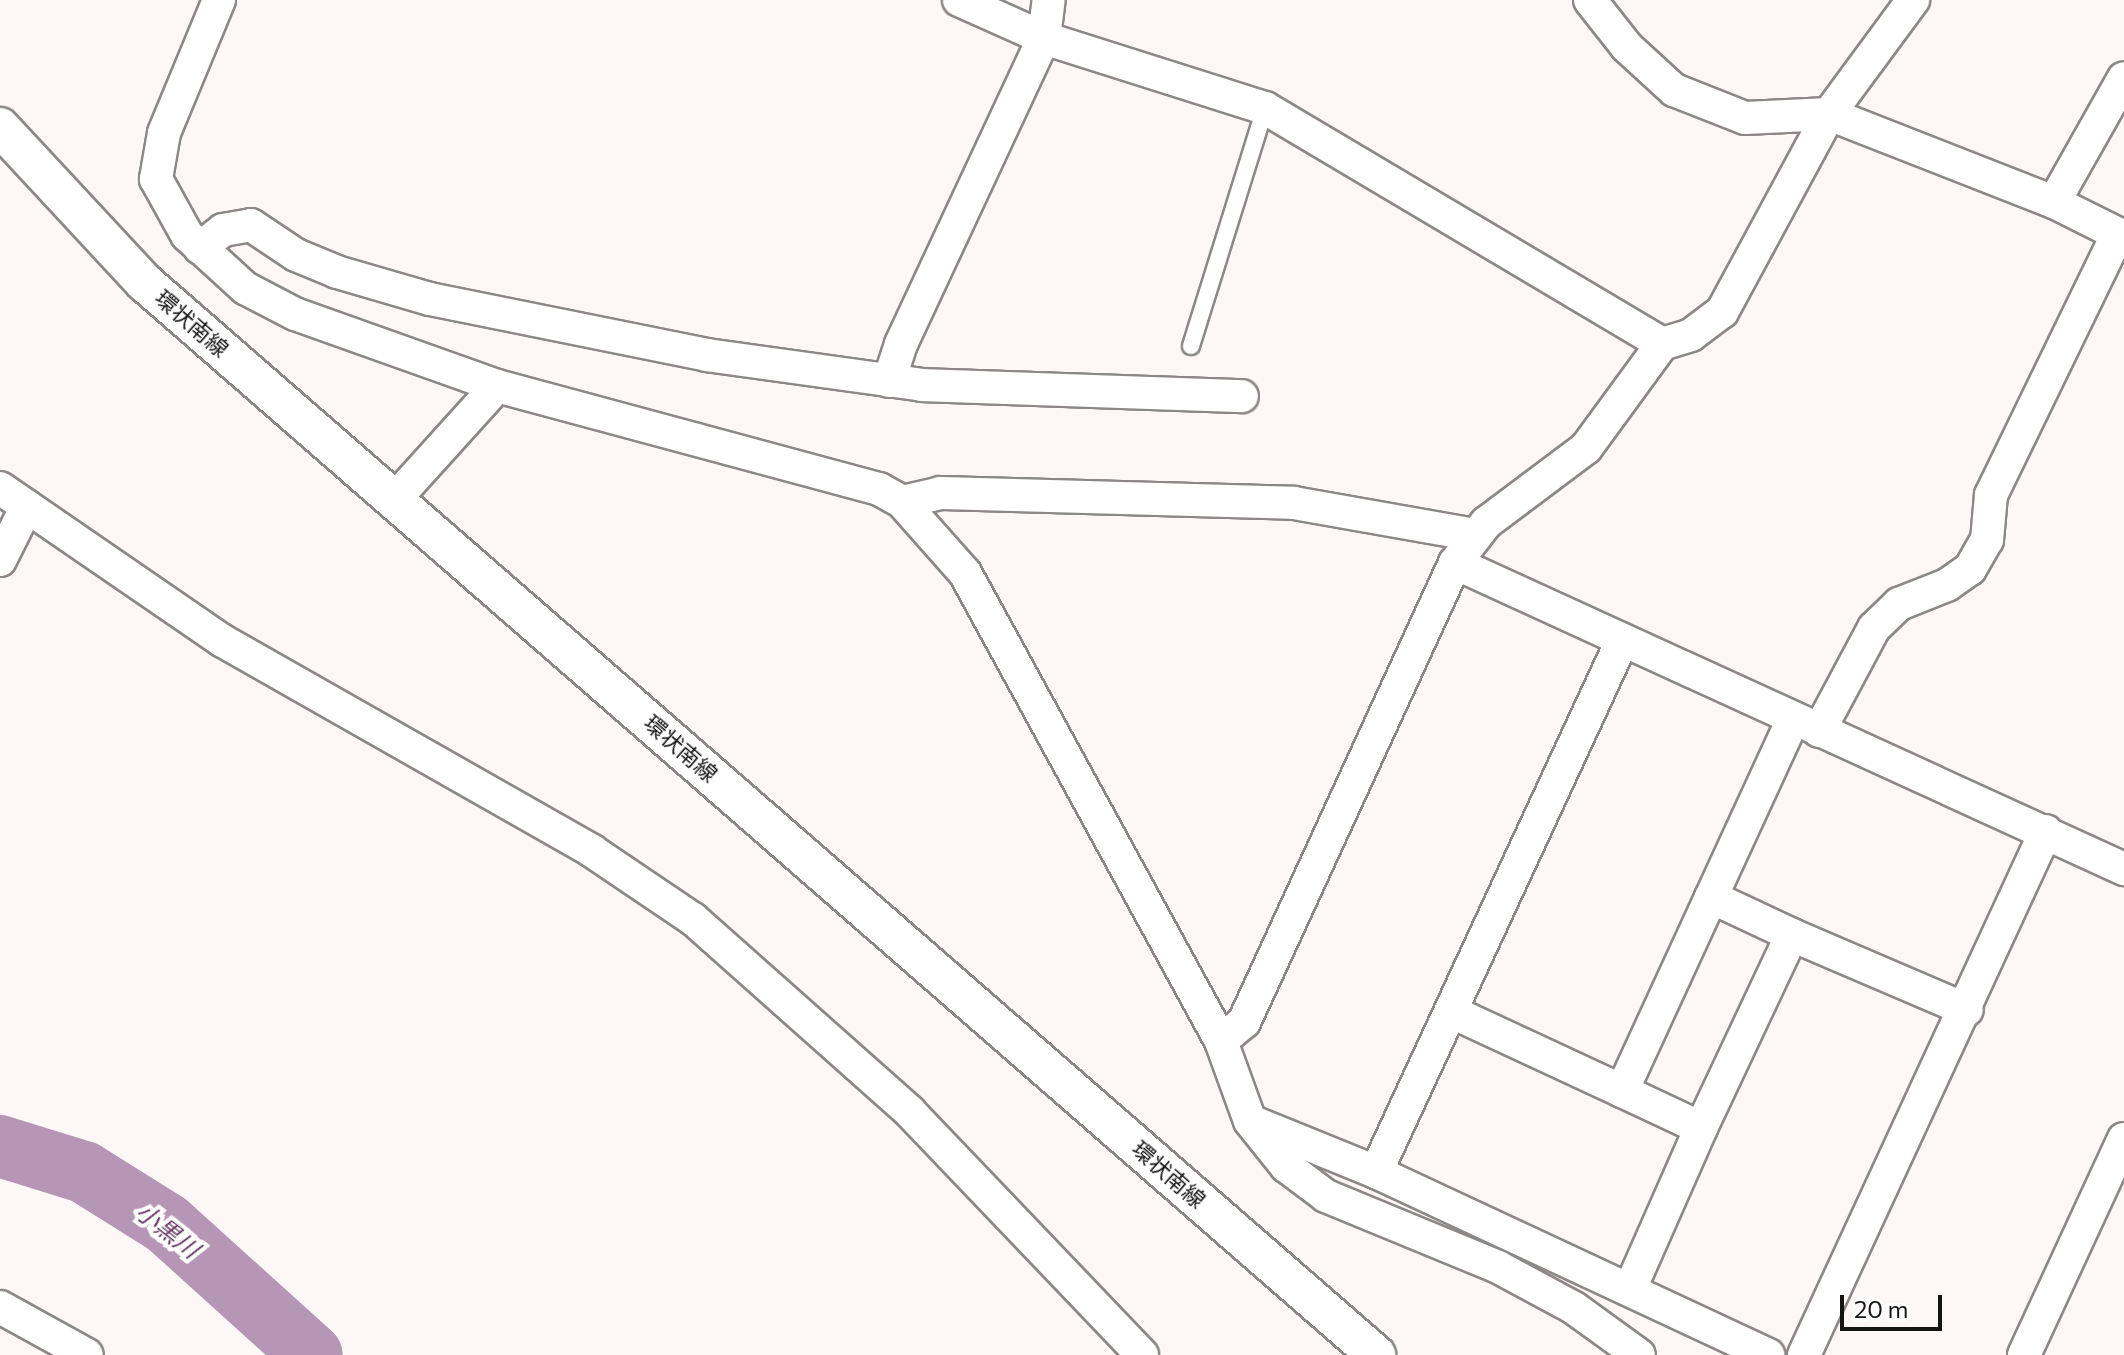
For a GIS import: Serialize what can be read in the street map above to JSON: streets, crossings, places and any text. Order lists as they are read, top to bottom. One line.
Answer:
{"streets":{"street":["環状南線"]},"water":["小黒川"],"scale_bar":"20 m"}
